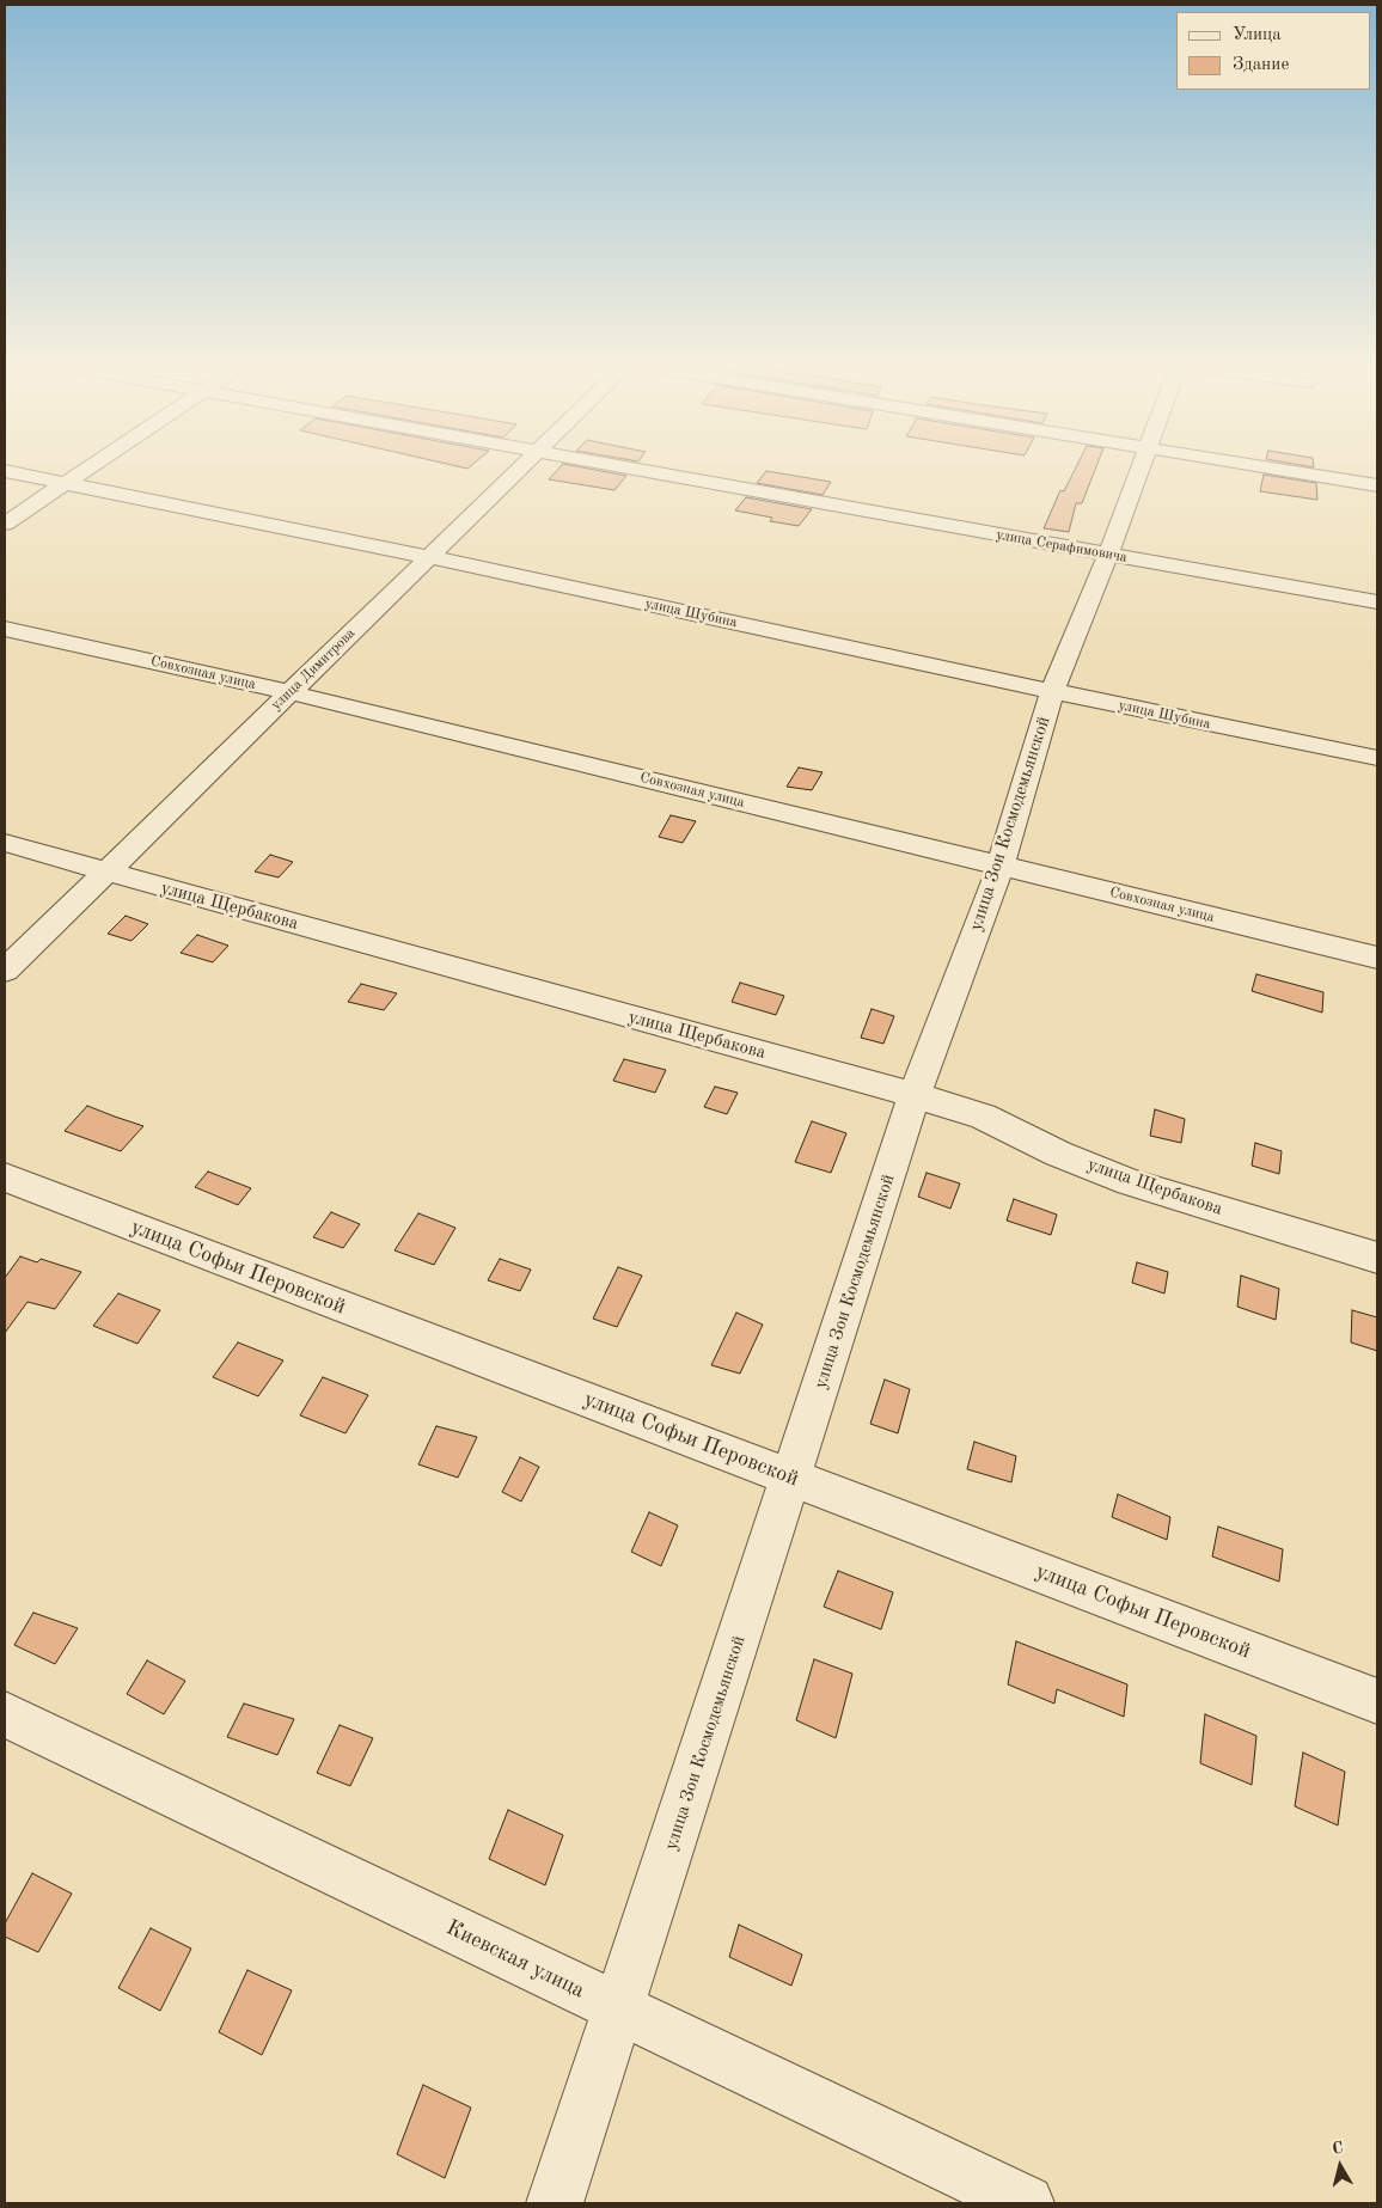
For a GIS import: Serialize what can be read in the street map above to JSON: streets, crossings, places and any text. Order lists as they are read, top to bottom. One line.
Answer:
{"streets":{"street":["улица Серафимовича","улица Шубина","улица Димитрова","Совхозная улица","улица Зои Космодемьянской","улица Щербакова","улица Софьи Перовской","Киевская улица"]},"crossings":[["улица Серафимовича","улица Зои Космодемьянской"],["улица Шубина","улица Димитрова"],["улица Шубина","улица Зои Космодемьянской"],["улица Димитрова","Совхозная улица"],["улица Димитрова","улица Щербакова"],["Совхозная улица","улица Зои Космодемьянской"],["улица Зои Космодемьянской","улица Щербакова"],["улица Зои Космодемьянской","улица Софьи Перовской"],["улица Зои Космодемьянской","Киевская улица"]],"legend":["Улица","Здание"],"north":"top"}
